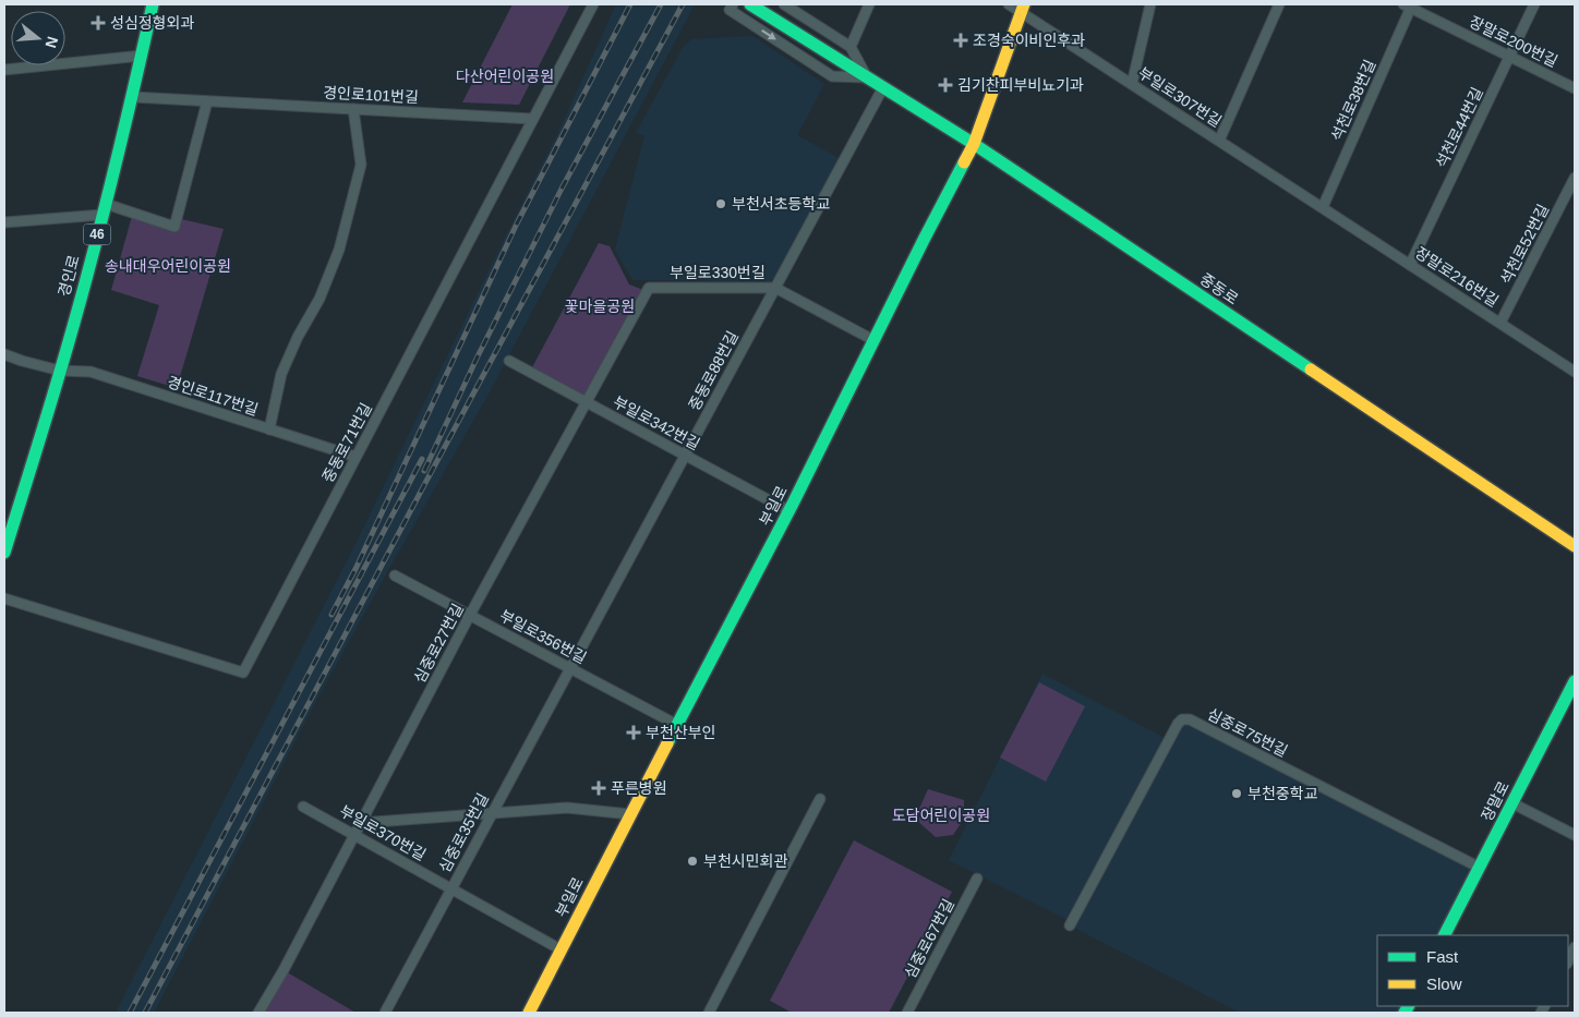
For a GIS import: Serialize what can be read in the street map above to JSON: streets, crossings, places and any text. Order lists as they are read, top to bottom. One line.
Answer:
{"streets":{"street":["장말로200번길","경인로101번길","부일로307번길","석천로38번길","석천로44번길","46","석천로52번길","부일로330번길","경인로","장말로216번길","중동로","중동로88번길","경인로117번길","부일로342번길","중동로71번길","부일로","부일로356번길","심중로27번길","심중로75번길","장말로","부일로370번길","심중로35번길","심중로67번길"]},"crossings":[["장말로200번길","석천로38번길"],["장말로200번길","석천로44번길"],["경인로101번길","경인로"],["경인로101번길","중동로71번길"],["부일로307번길","석천로38번길"],["부일로307번길","장말로216번길"],["부일로307번길","부일로"],["석천로38번길","장말로216번길"],["석천로44번길","장말로216번길"],["석천로52번길","장말로216번길"],["부일로330번길","중동로88번길"],["부일로330번길","부일로"],["부일로330번길","심중로27번길"],["경인로","경인로117번길"],["중동로","중동로88번길"],["중동로","부일로"],["중동로88번길","부일로342번길"],["중동로88번길","부일로356번길"],["중동로88번길","심중로35번길"],["경인로117번길","중동로71번길"],["부일로342번길","부일로"],["부일로342번길","심중로27번길"],["부일로","부일로356번길"],["부일로","부일로370번길"],["부일로356번길","심중로27번길"],["부일로356번길","심중로35번길"],["심중로27번길","부일로370번길"],["심중로75번길","장말로"],["부일로370번길","심중로35번길"]],"parks":["다산어린이공원","송내대우어린이공원","꽃마을공원","도담어린이공원"],"places":{"health":["성심정형외과","조경숙이비인후과","김기찬피부비뇨기과","부천산부인","푸른병원"],"other":["부천서초등학교","부천중학교","부천시민회관"]},"legend":["Fast","Slow"],"north":"right"}
